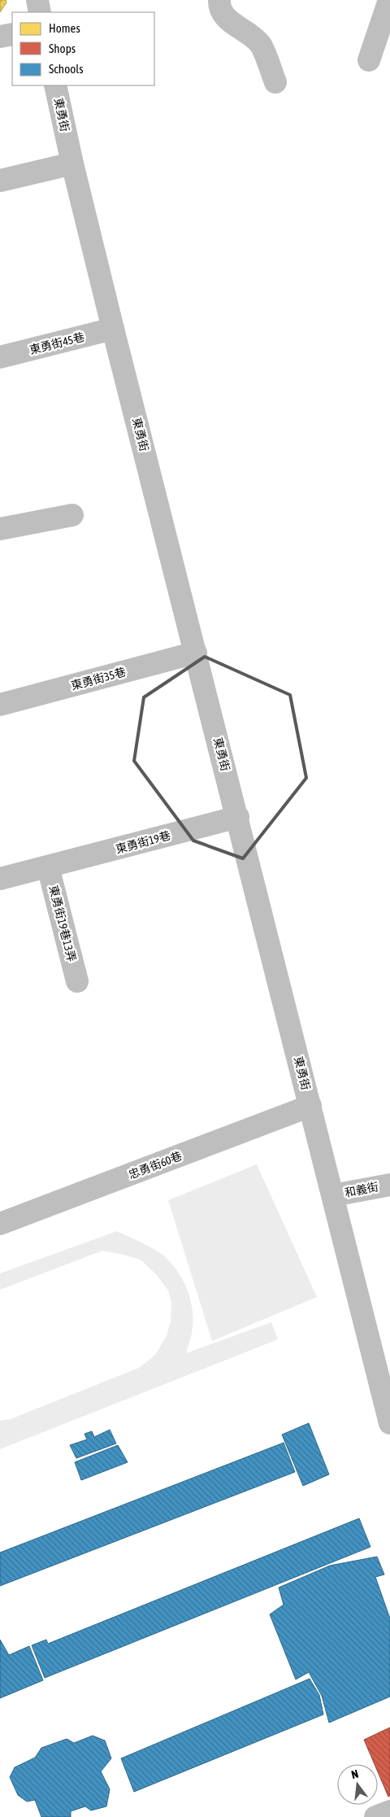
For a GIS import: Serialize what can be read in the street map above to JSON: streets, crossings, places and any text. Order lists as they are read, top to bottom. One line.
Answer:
{"streets":{"street":["東勇街","東勇街45巷","東勇街35巷","東勇街19巷","東勇街19巷13弄","忠勇街60巷","和義街"]},"crossings":[["東勇街","東勇街45巷"],["東勇街","東勇街35巷"],["東勇街","東勇街19巷"],["東勇街","忠勇街60巷"],["東勇街","和義街"],["東勇街19巷","東勇街19巷13弄"]],"legend":["Homes","Shops","Schools"],"north":"top"}
